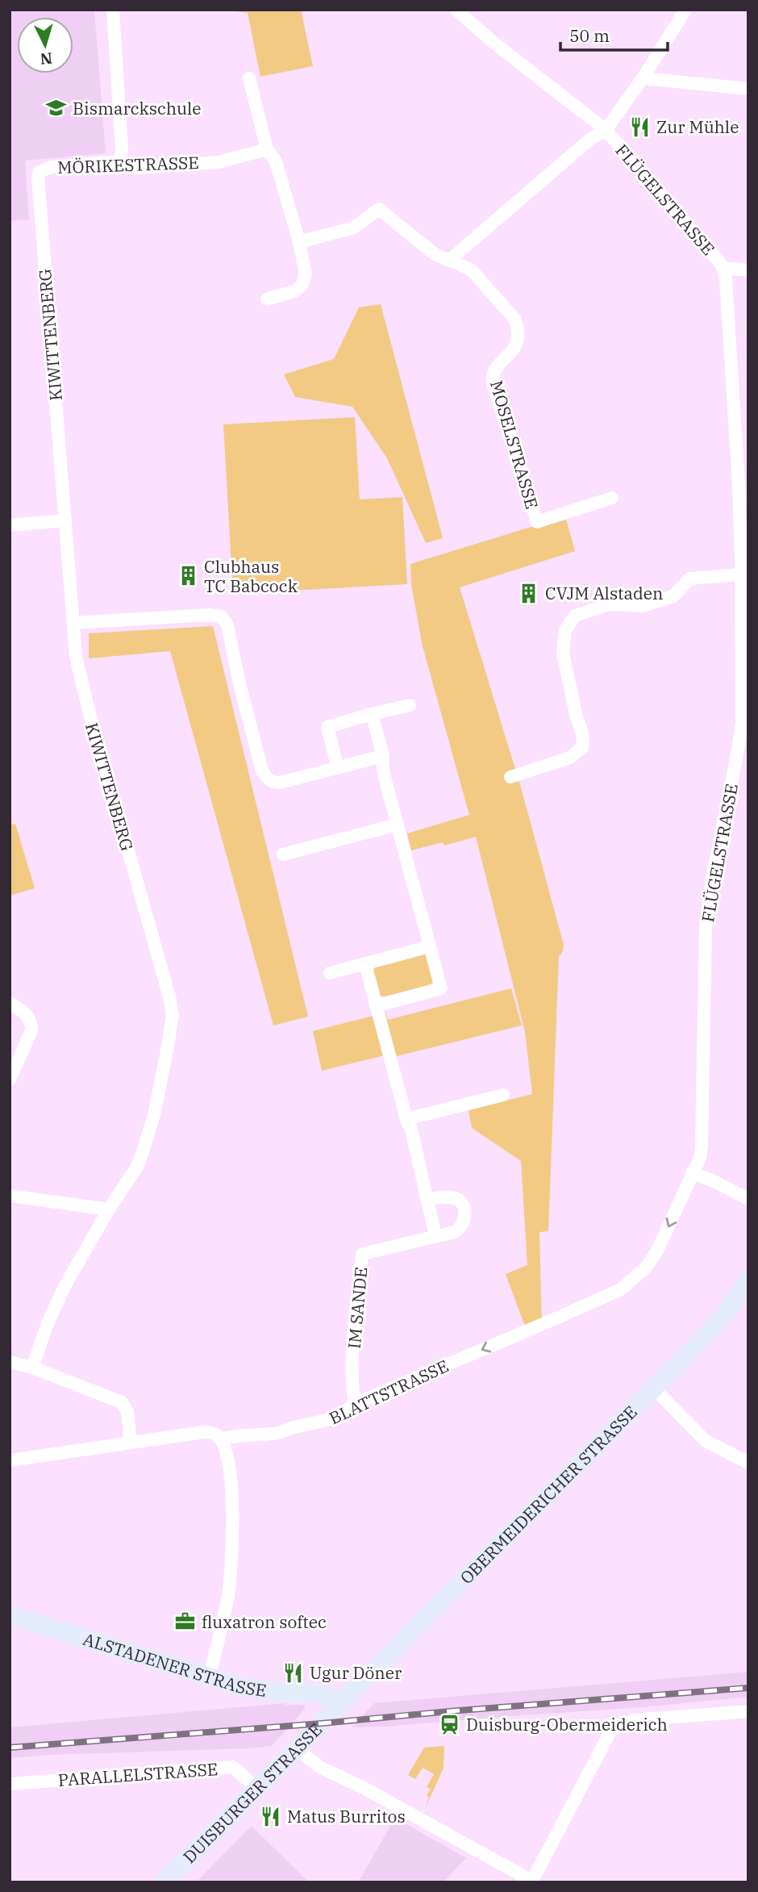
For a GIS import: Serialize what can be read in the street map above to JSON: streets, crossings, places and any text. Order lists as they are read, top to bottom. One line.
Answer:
{"streets":{"main road":["OBERMEIDERICHER STRASSE","ALSTADENER STRASSE","DUISBURGER STRASSE"],"street":["MÖRIKESTRASSE","FLÜGELSTRASSE","KIWITTENBERG","MOSELSTRASSE","IM SANDE","BLATTSTRASSE","PARALLELSTRASSE"]},"crossings":[["MÖRIKESTRASSE","KIWITTENBERG"],["FLÜGELSTRASSE","BLATTSTRASSE"],["IM SANDE","BLATTSTRASSE"],["OBERMEIDERICHER STRASSE","ALSTADENER STRASSE"],["OBERMEIDERICHER STRASSE","DUISBURGER STRASSE"],["ALSTADENER STRASSE","DUISBURGER STRASSE"],["PARALLELSTRASSE","DUISBURGER STRASSE"]],"one_way":["BLATTSTRASSE"],"places":{"school or university":["Bismarckschule"],"restaurant":["Zur Mühle","Ugur Döner","Matus Burritos"],"building":["Clubhaus TC Babcock","CVJM Alstaden"],"office":["fluxatron softec"],"station":["Duisburg-Obermeiderich"]},"scale_bar":"50 m","north":"bottom"}
